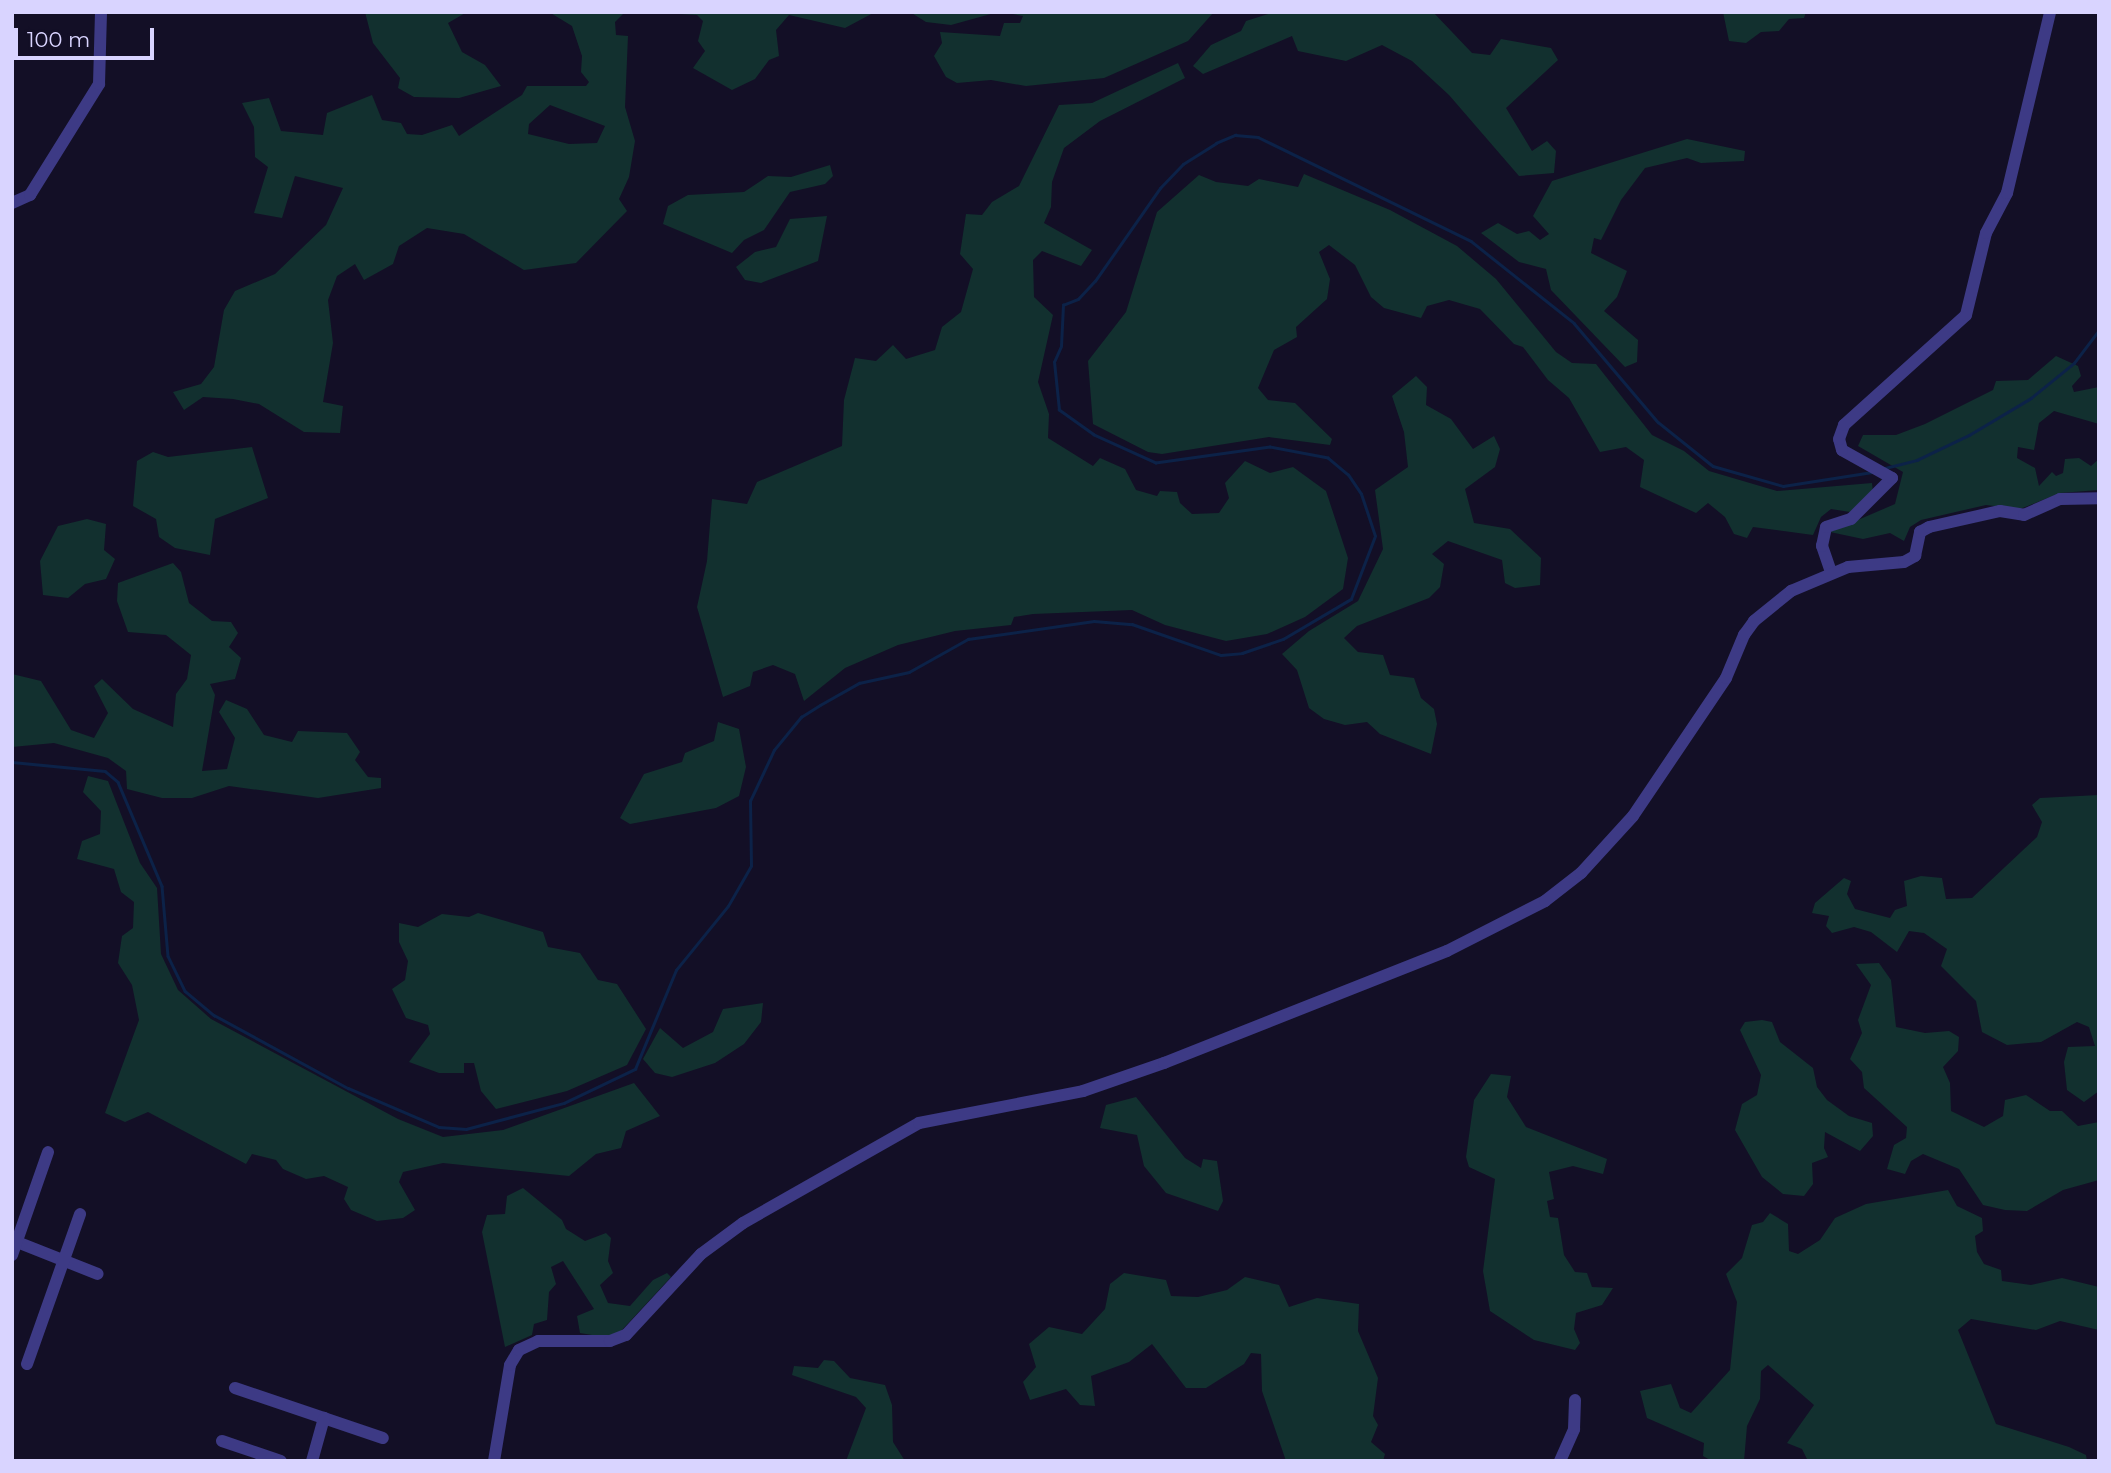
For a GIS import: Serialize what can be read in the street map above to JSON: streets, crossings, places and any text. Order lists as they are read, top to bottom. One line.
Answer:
{"scale_bar":"100 m"}
